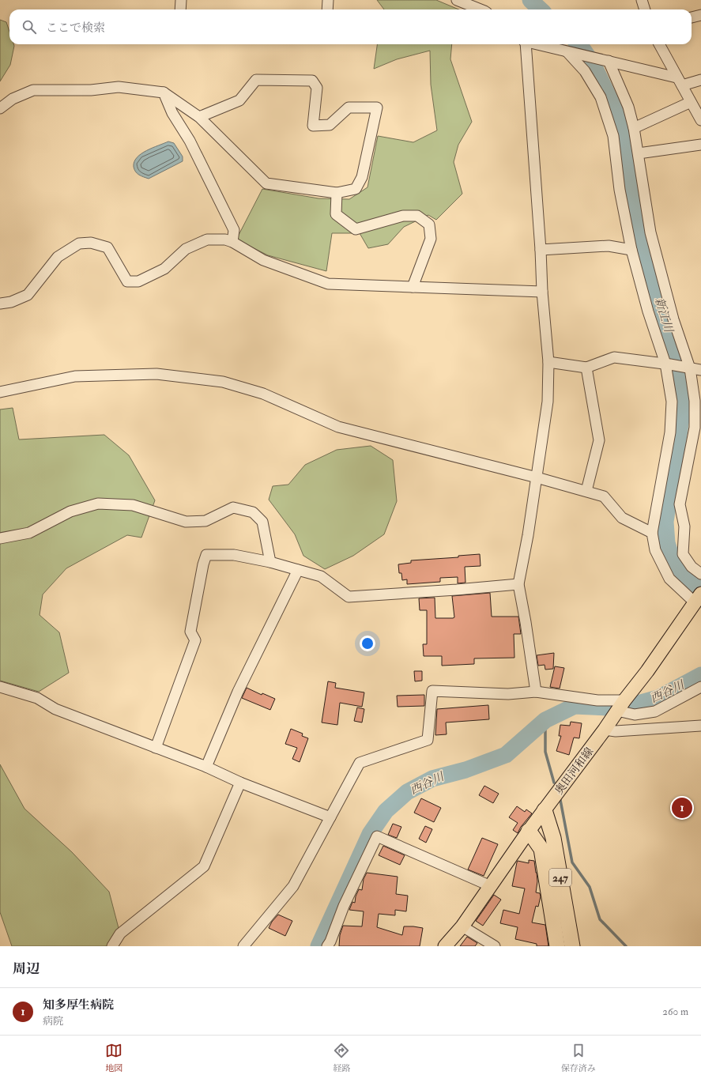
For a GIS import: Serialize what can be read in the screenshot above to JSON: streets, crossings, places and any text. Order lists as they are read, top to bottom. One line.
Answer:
{"streets":{"highway":["247"],"main road":["奥田河和線"]},"crossings":[["奥田河和線","247"]],"water":["新江川","西谷川"],"page":{"search":"ここで検索","pins":"1","heading":"周辺","list":[{"mark":"1","name":"知多厚生病院","note":"病院","value":"260 m"}],"nav":["地図","経路","保存済み"]}}
